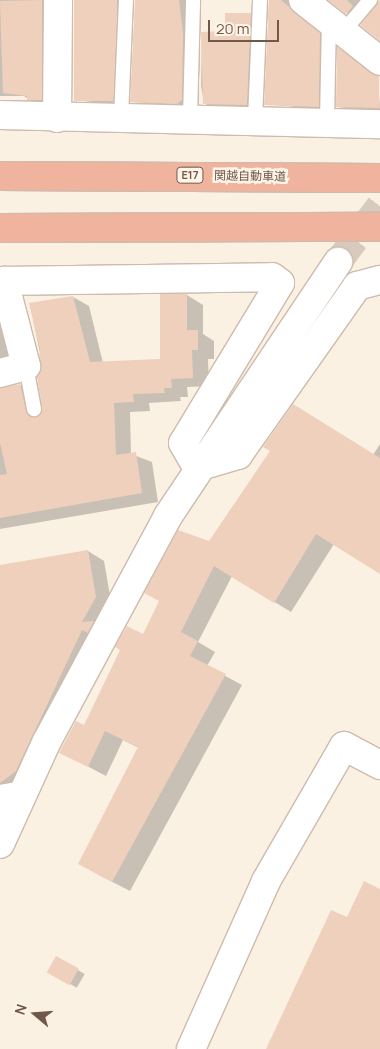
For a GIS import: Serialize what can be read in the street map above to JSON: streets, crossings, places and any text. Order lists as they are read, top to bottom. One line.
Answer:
{"streets":{"highway":["E17","関越自動車道"]},"scale_bar":"20 m","north":"left"}
